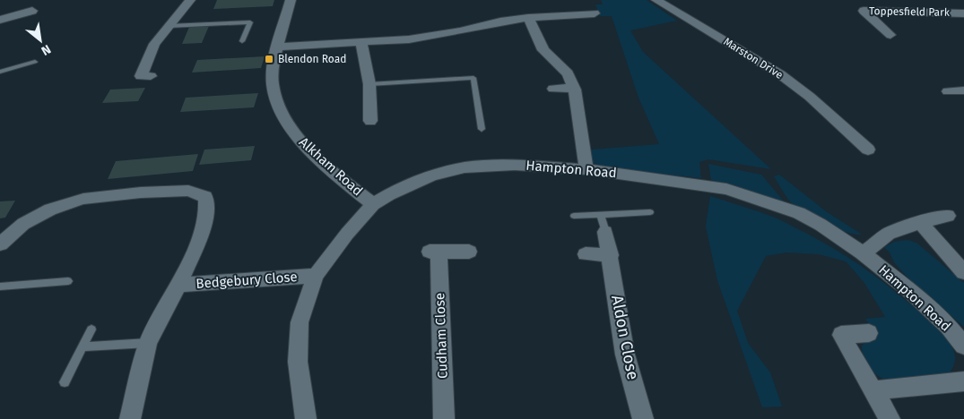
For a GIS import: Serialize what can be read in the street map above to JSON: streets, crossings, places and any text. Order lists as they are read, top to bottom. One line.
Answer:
{"streets":{"street":["Toppesfield Park","Marston Drive","Alkham Road","Hampton Road","Bedgebury Close","Cudham Close","Aldon Close"]},"crossings":[["Alkham Road","Hampton Road"],["Hampton Road","Bedgebury Close"]],"places":{"transit":["Blendon Road"]},"north":"bottom right"}
